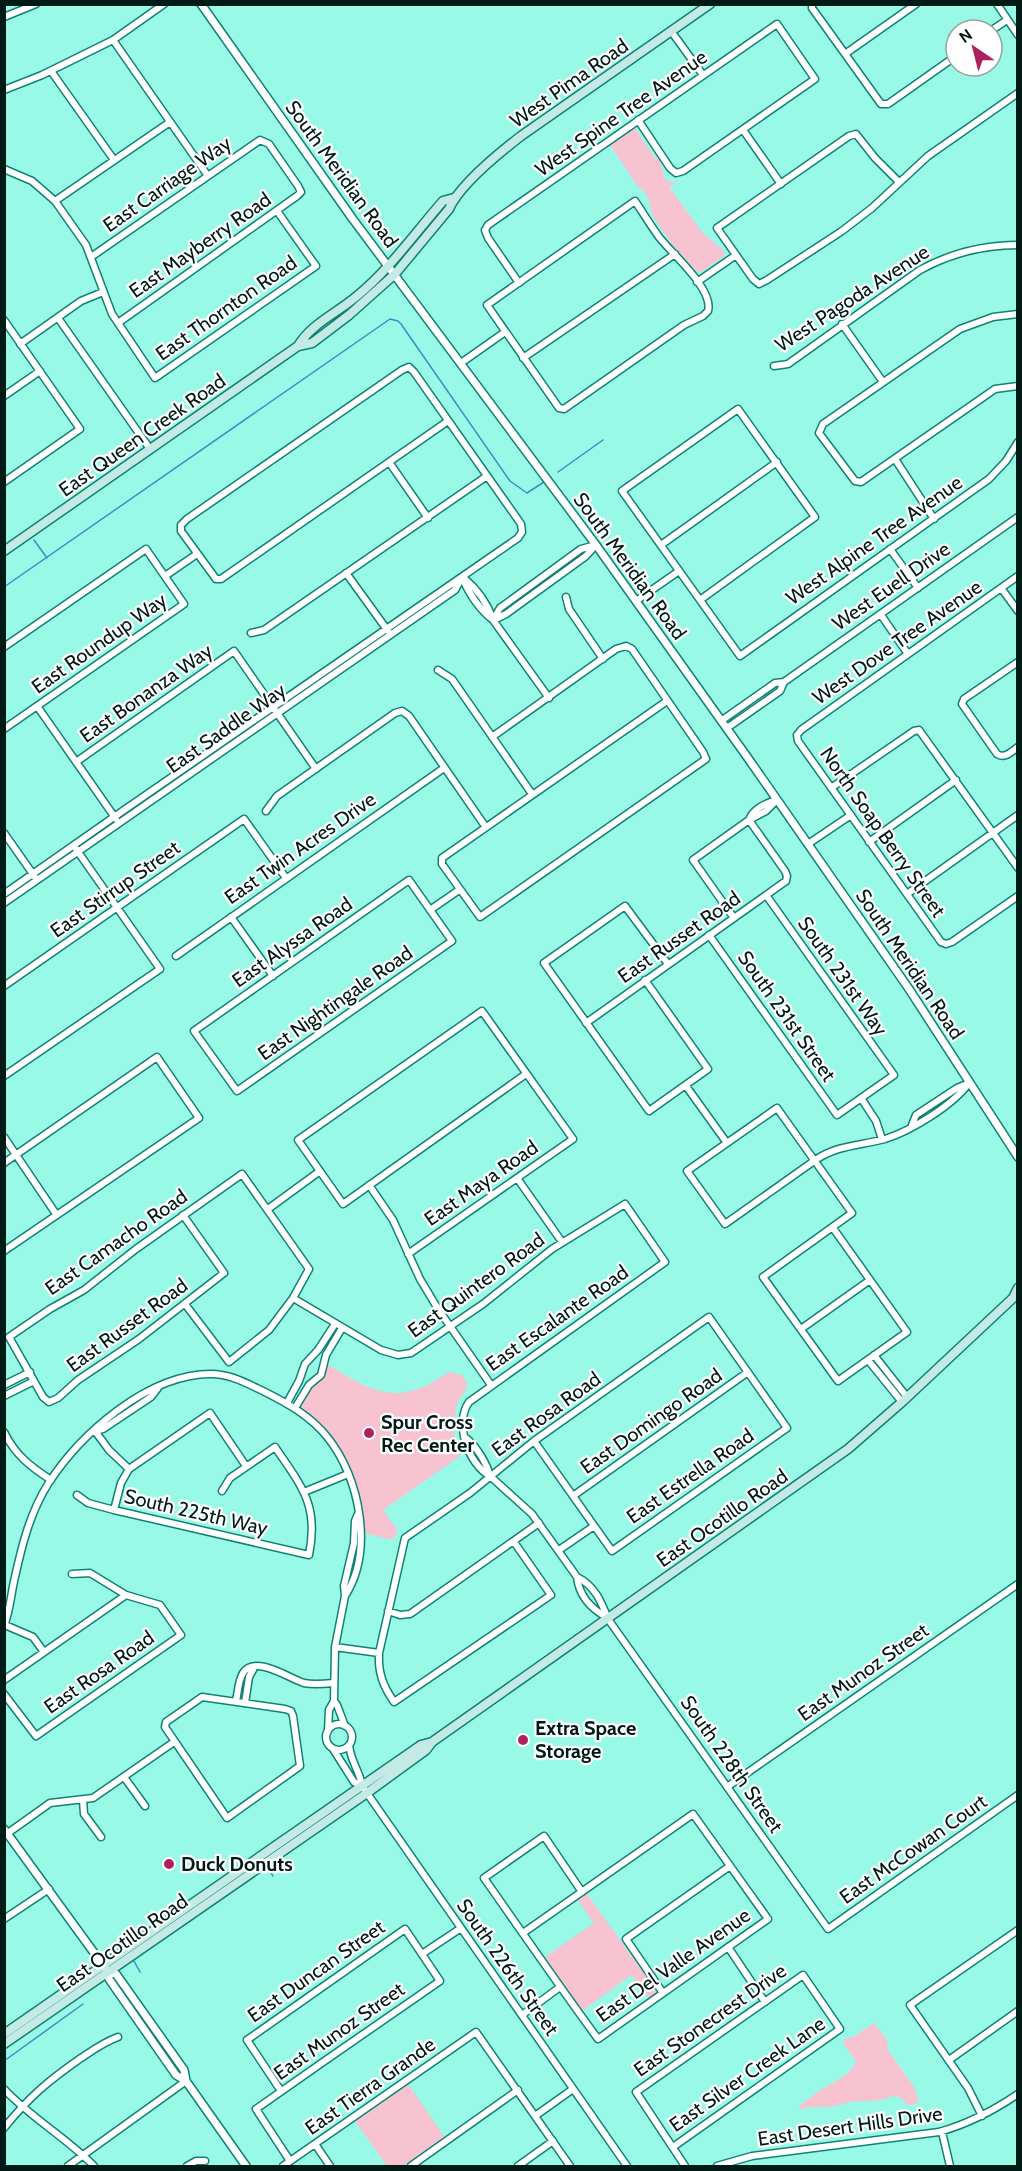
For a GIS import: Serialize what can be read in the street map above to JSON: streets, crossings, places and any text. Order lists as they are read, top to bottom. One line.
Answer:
{"streets":{"main road":["West Pima Road","East Queen Creek Road","East Ocotillo Road"],"street":["West Spine Tree Avenue","South Meridian Road","East Carriage Way","East Mayberry Road","West Pagoda Avenue","East Thornton Road","West Alpine Tree Avenue","West Euell Drive","West Dove Tree Avenue","East Roundup Way","East Bonanza Way","East Saddle Way","North Soap Berry Street","East Twin Acres Drive","East Stirrup Street","East Russet Road","East Alyssa Road","South 231st Way","East Nightingale Road","South 231st Street","East Maya Road","East Camacho Road","East Quintero Road","East Escalante Road","East Rosa Road","East Domingo Road","East Estrella Road","South 225th Way","East Munoz Street","South 228th Street","East McCowan Court","East Del Valle Avenue","South 226th Street","East Duncan Street","East Stonecrest Drive","East Silver Creek Lane","East Tierra Grande","East Desert Hills Drive"]},"crossings":[["West Pima Road","South Meridian Road"],["West Pima Road","East Queen Creek Road"],["South Meridian Road","East Queen Creek Road"],["South Meridian Road","West Euell Drive"],["East Carriage Way","East Mayberry Road"],["East Mayberry Road","East Thornton Road"],["West Dove Tree Avenue","North Soap Berry Street"],["East Bonanza Way","East Saddle Way"],["East Twin Acres Drive","East Stirrup Street"],["East Russet Road","South 231st Way"],["East Russet Road","South 231st Street"],["East Russet Road","East Camacho Road"],["East Alyssa Road","East Nightingale Road"],["South 231st Way","South 231st Street"],["East Quintero Road","East Escalante Road"],["East Escalante Road","South 228th Street"],["East Rosa Road","East Domingo Road"],["East Rosa Road","East Estrella Road"],["East Rosa Road","South 228th Street"],["East Domingo Road","East Estrella Road"],["East Ocotillo Road","South 228th Street"],["East Ocotillo Road","South 226th Street"],["East Munoz Street","South 228th Street"],["East Munoz Street","East Duncan Street"],["East Munoz Street","East Tierra Grande"],["South 228th Street","East McCowan Court"],["East Stonecrest Drive","East Silver Creek Lane"]],"places":["Spur Cross Rec Center","Extra Space Storage","Duck Donuts"],"north":"top left"}
